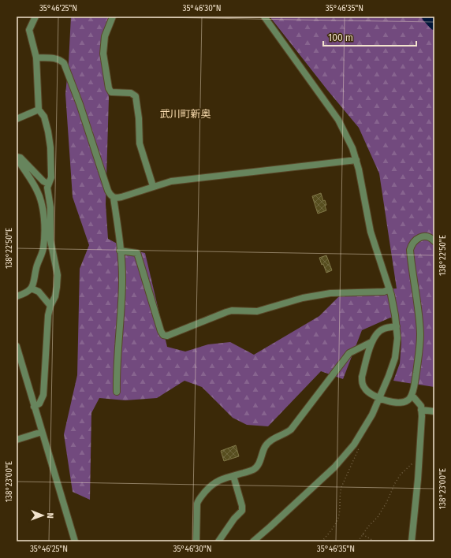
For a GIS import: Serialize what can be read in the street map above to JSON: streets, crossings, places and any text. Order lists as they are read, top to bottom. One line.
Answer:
{"districts":["武川町新奥"],"scale_bar":"100 m","north":"right","coordinates":["35°46'25\"N","35°46'30\"N","35°46'35\"N","138°22'50\"E","138°23'00\"E"]}
